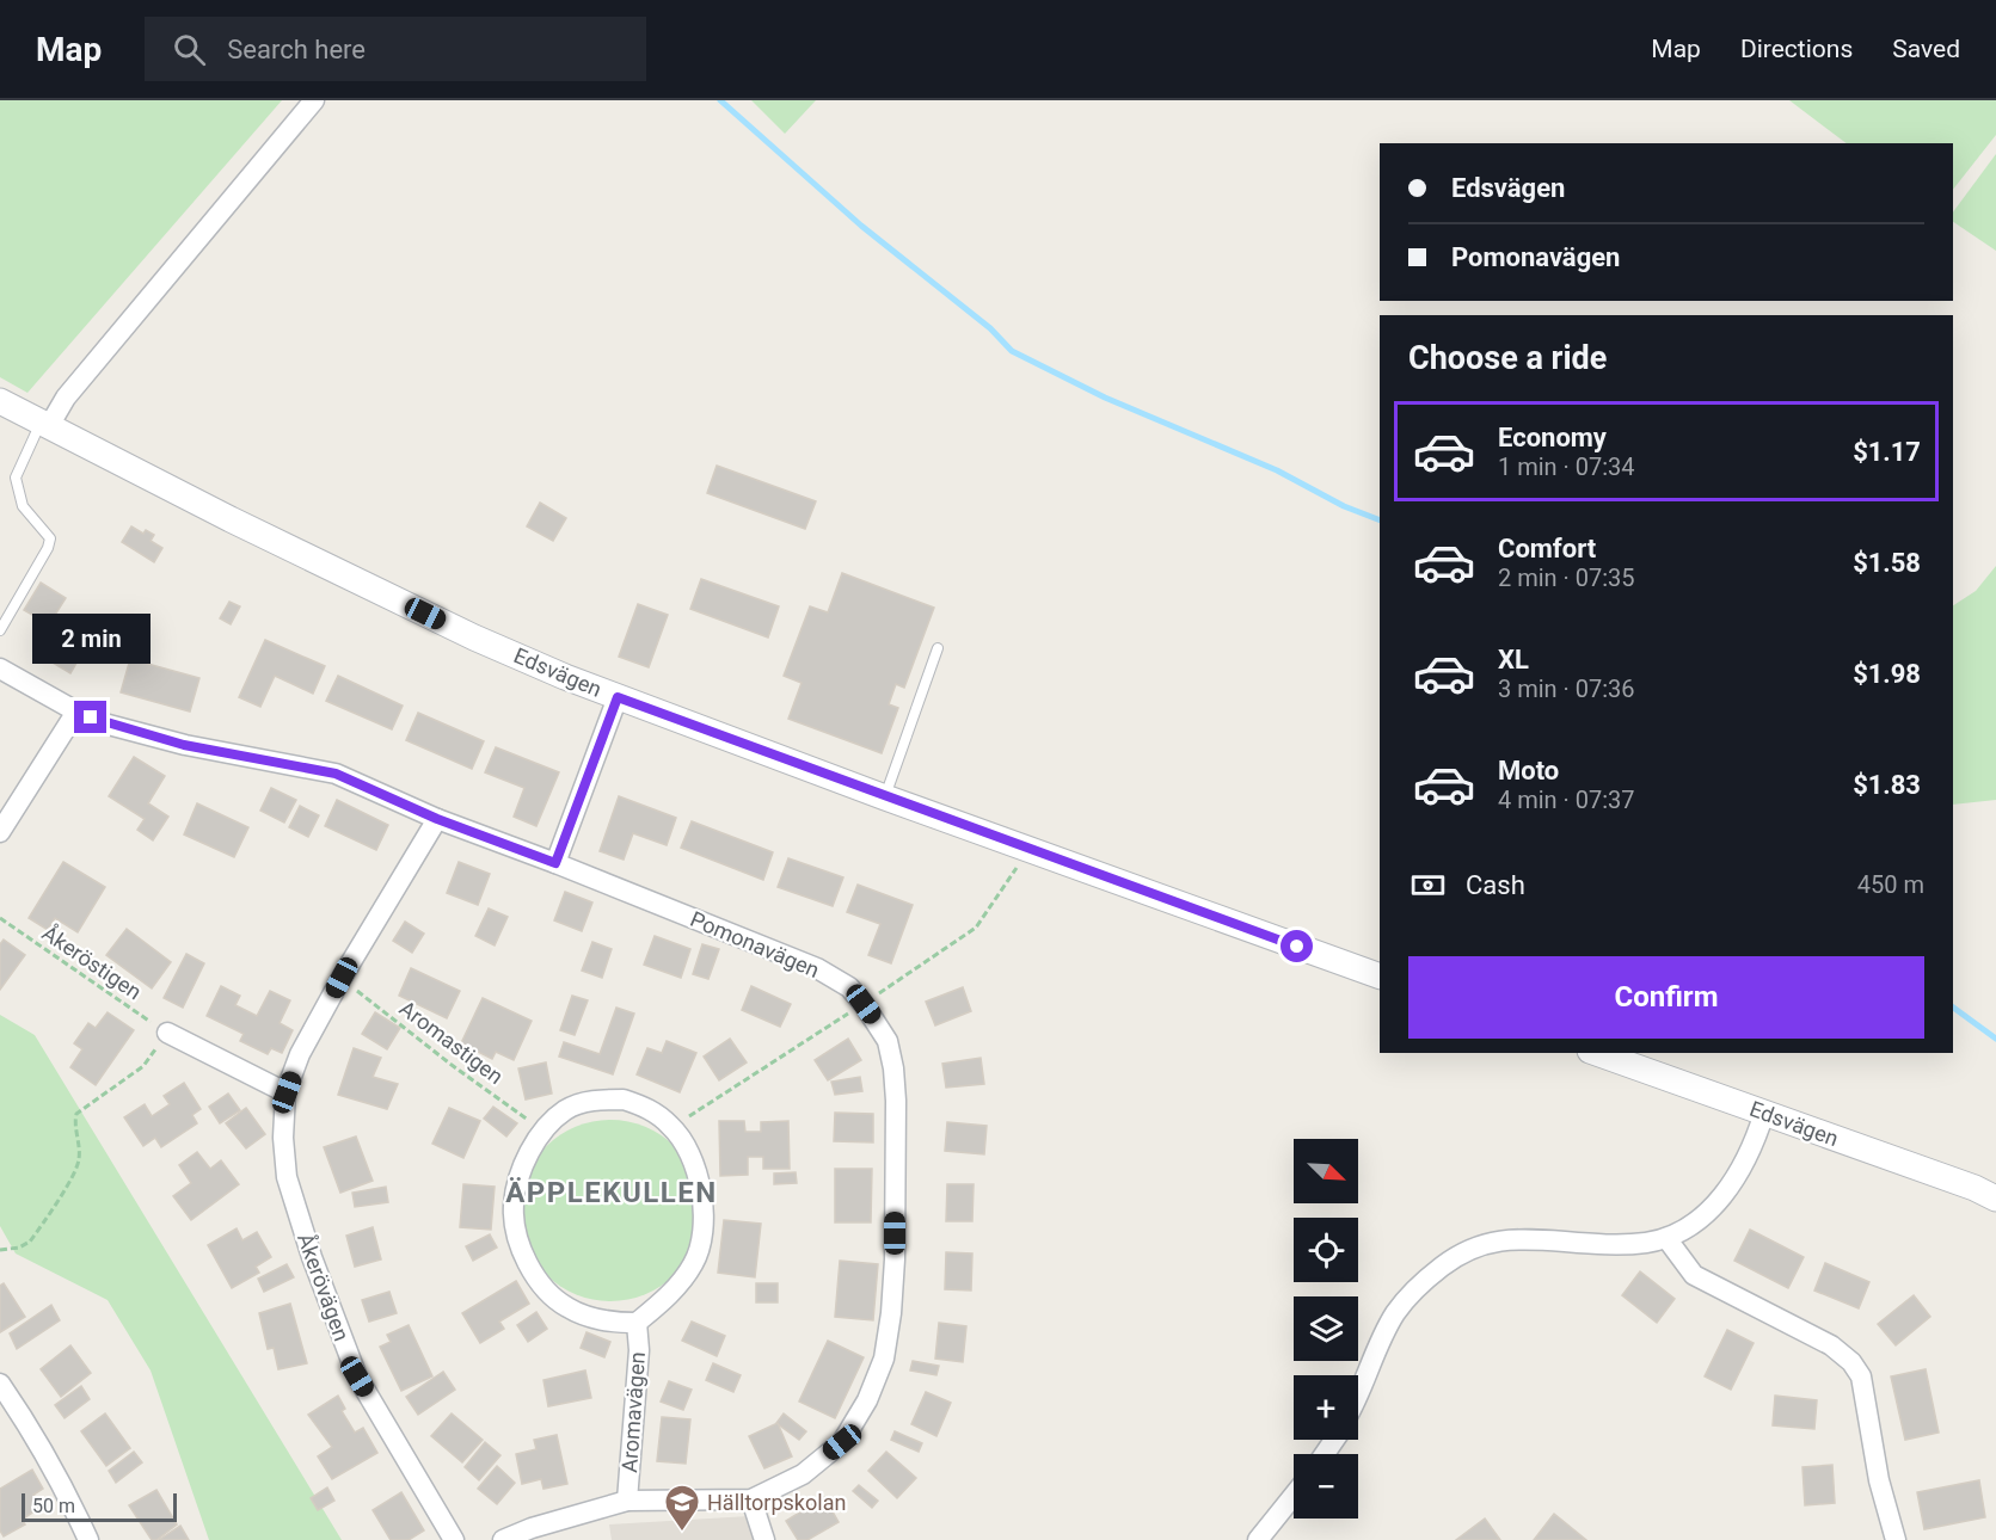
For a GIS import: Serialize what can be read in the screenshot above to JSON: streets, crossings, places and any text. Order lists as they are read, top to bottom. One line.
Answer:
{"streets":{"street":["Edsvägen","Pomonavägen","Åkerövägen","Aromavägen"],"path":["Åkeröstigen","Aromastigen"]},"crossings":[["Pomonavägen","Åkerövägen"],["Pomonavägen","Aromavägen"],["Aromastigen","Åkerövägen"],["Aromastigen","Aromavägen"]],"districts":["ÄPPLEKULLEN"],"places":{"school or university":["Hälltorpskolan"]},"scale_bar":"50 m","north":"bottom right","page":{"header":"Map","search":"Search here","nav":["Map","Directions","Saved"],"banner":["Edsvägen","Pomonavägen"],"heading":"Choose a ride","list":[{"name":"Economy","note":"1 min · 07:34","value":"$1.17"},{"name":"Comfort","note":"2 min · 07:35","value":"$1.58"},{"name":"XL","note":"3 min · 07:36","value":"$1.98"},{"name":"Moto","note":"4 min · 07:37","value":"$1.83"}],"bubble":"2 min","pay":["Cash","450 m"],"buttons":"Confirm","map_buttons":["+","−"],"scale":"50 m"}}
